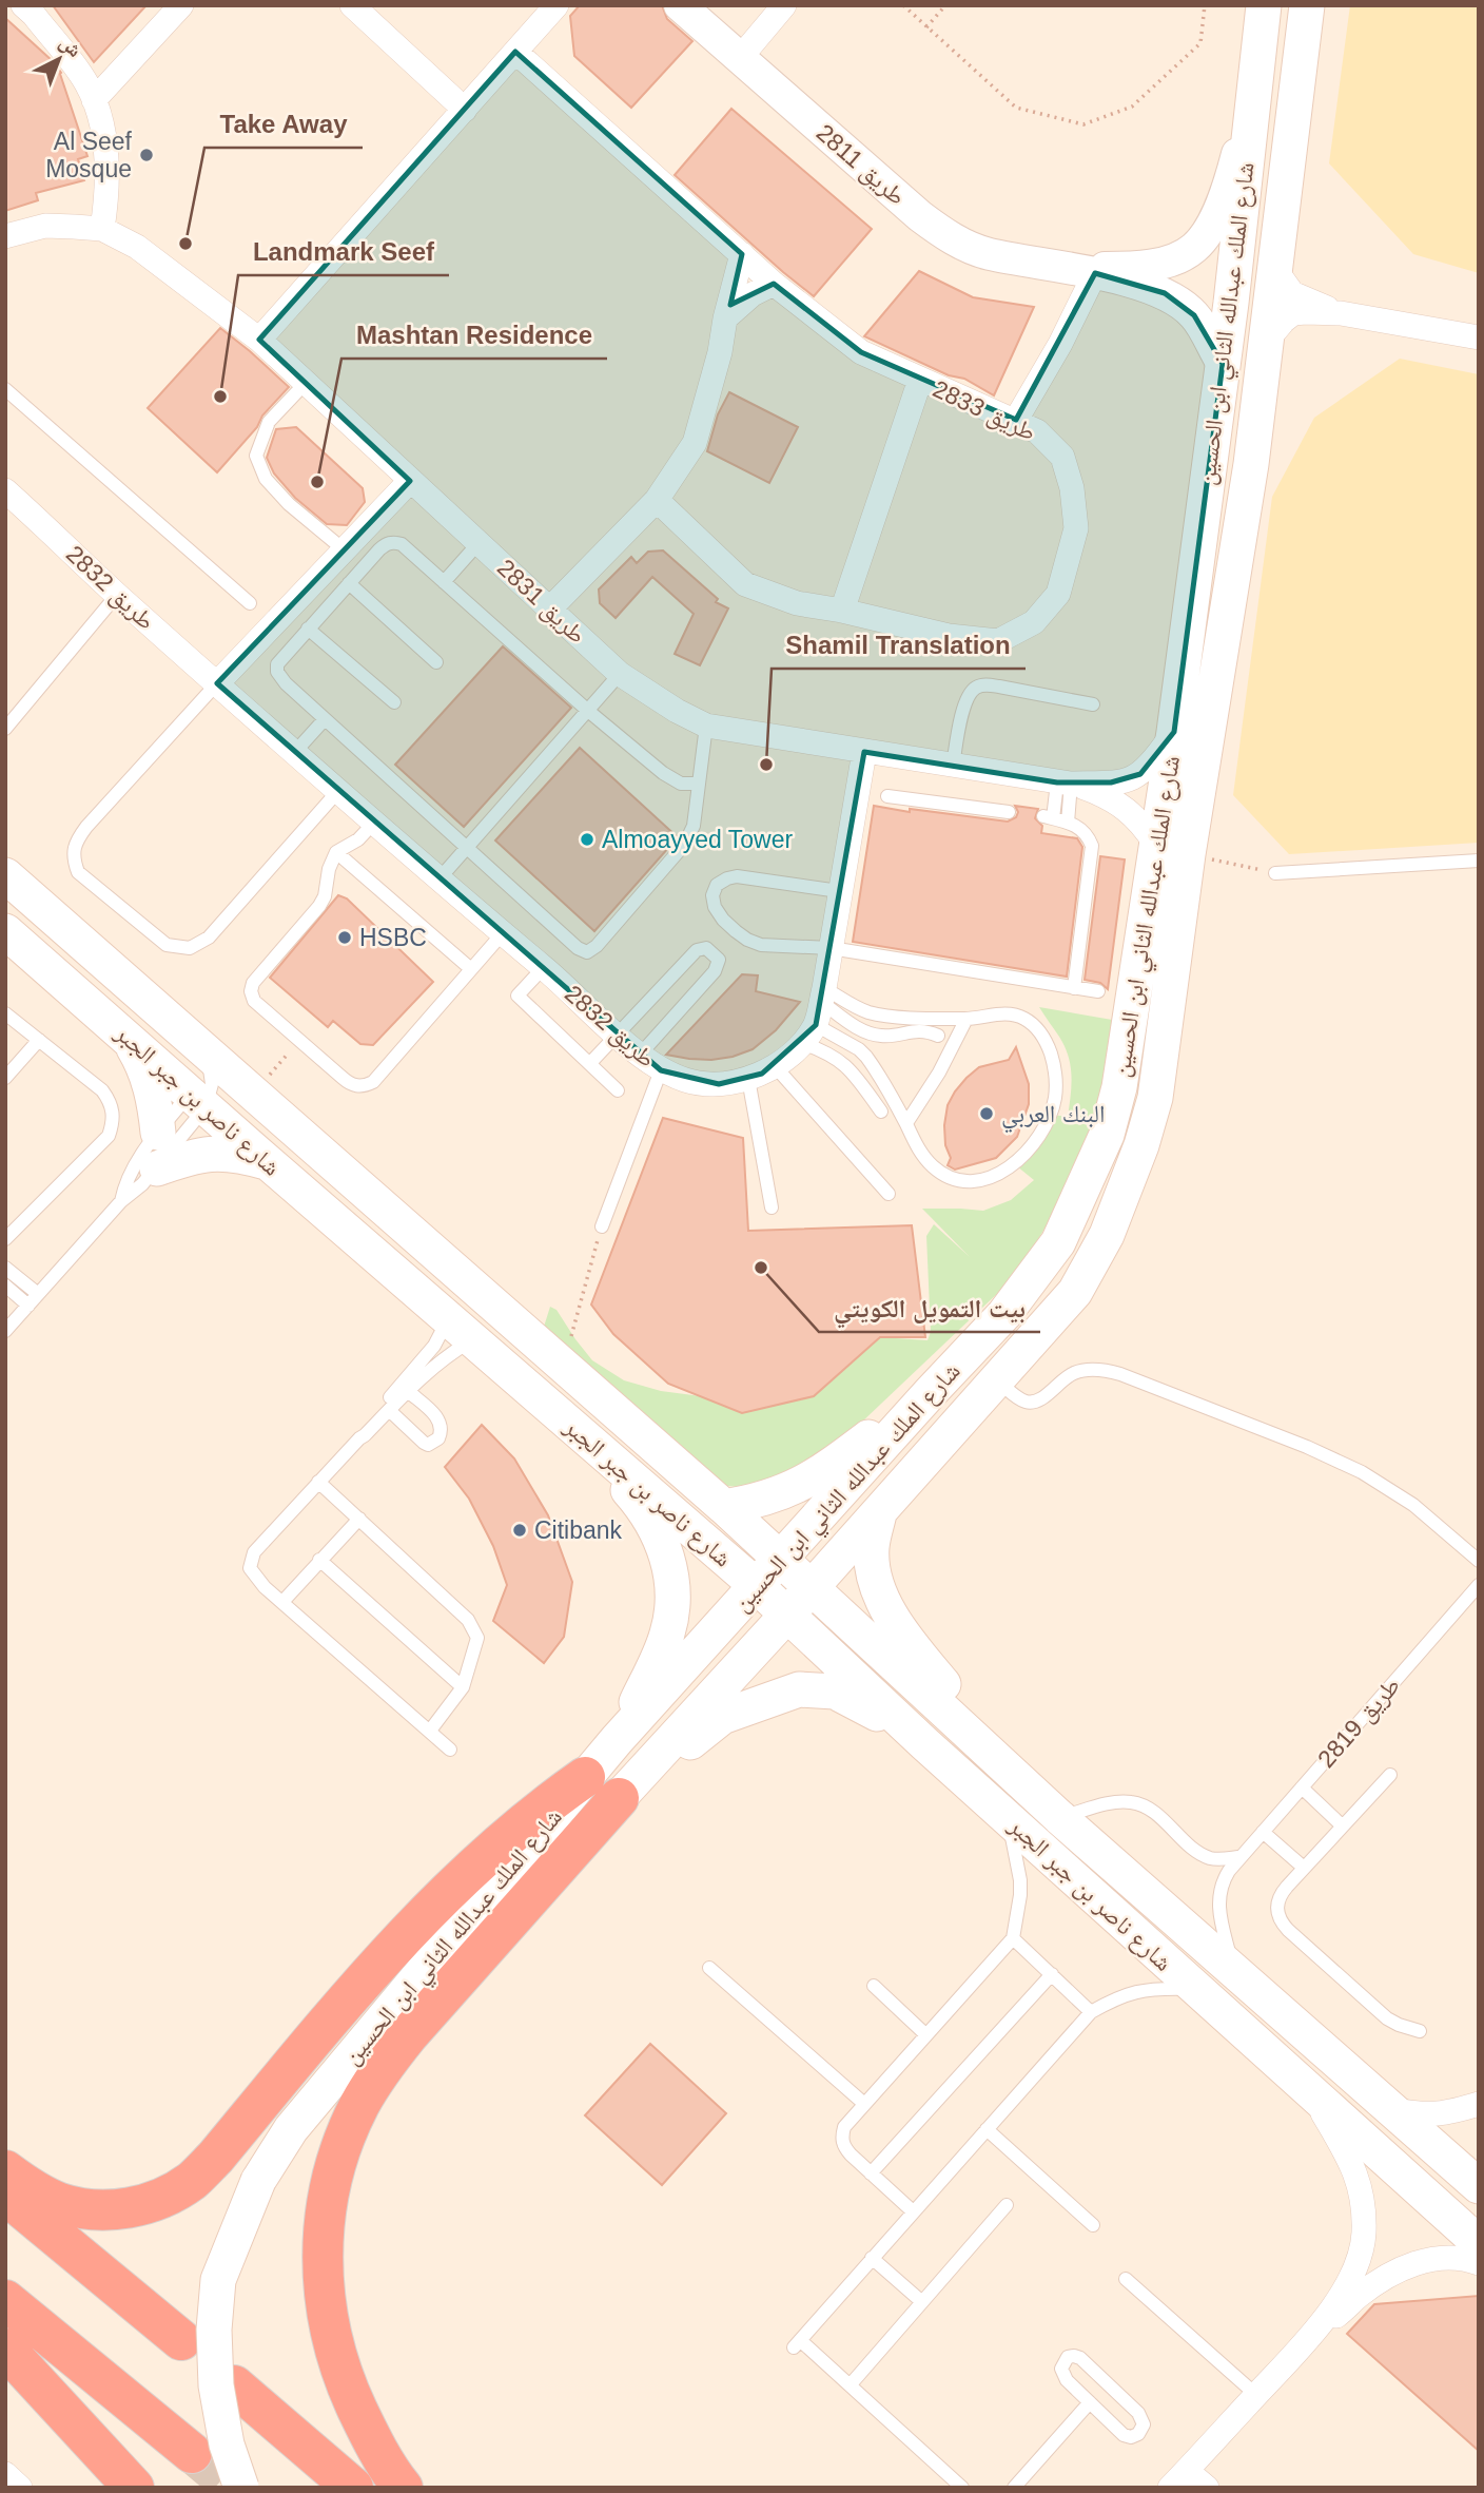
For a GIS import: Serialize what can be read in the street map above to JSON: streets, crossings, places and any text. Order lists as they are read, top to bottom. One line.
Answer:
{"streets":{"main road":["شارع الملك عبدالله الثاني ابن الحسين","شارع ناصر بن جبر الجبر"],"street":["طريق 2811","طريق 2833","طريق 2832","طريق 2831"],"lane":["طريق 2819"]},"crossings":[["طريق 2811","شارع الملك عبدالله الثاني ابن الحسين"],["شارع الملك عبدالله الثاني ابن الحسين","طريق 2831"],["شارع الملك عبدالله الثاني ابن الحسين","شارع ناصر بن جبر الجبر"],["شارع ناصر بن جبر الجبر","طريق 2819"]],"places":["Al Seef Mosque","Take Away","Landmark Seef","Mashtan Residence","Shamil Translation","Almoayyed Tower","HSBC","البنك العربي","بيت التمويل الكويتي","Citibank"],"north":"top right"}
